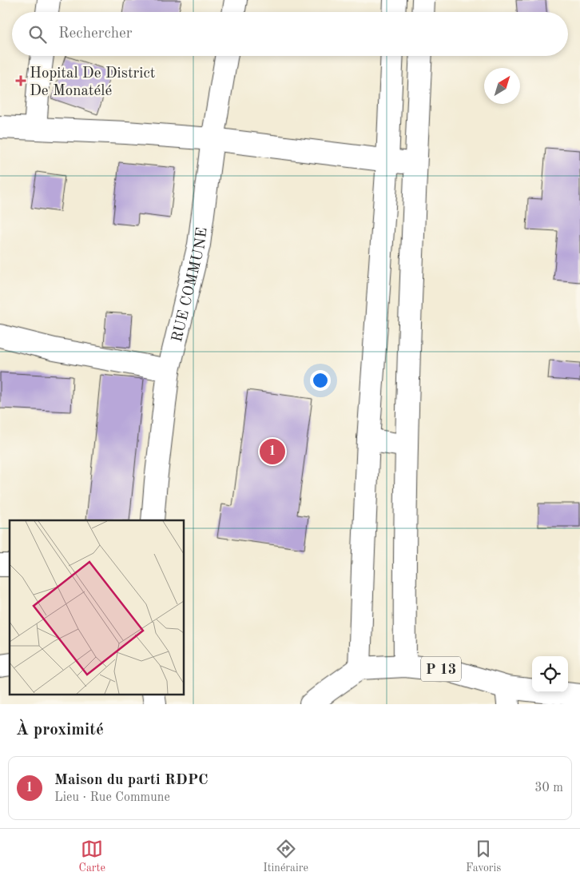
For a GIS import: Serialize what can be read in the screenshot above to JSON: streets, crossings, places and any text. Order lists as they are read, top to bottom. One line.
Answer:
{"streets":{"street":["RUE COMMUNE","P 13"]},"places":{"health":["Hopital De District De Monatélé"]},"north":"top right","page":{"search":"Rechercher","pins":"1","heading":"À proximité","list":[{"mark":"1","name":"Maison du parti RDPC","note":"Lieu · Rue Commune","value":"30 m"}],"nav":["Carte","Itinéraire","Favoris"]}}
